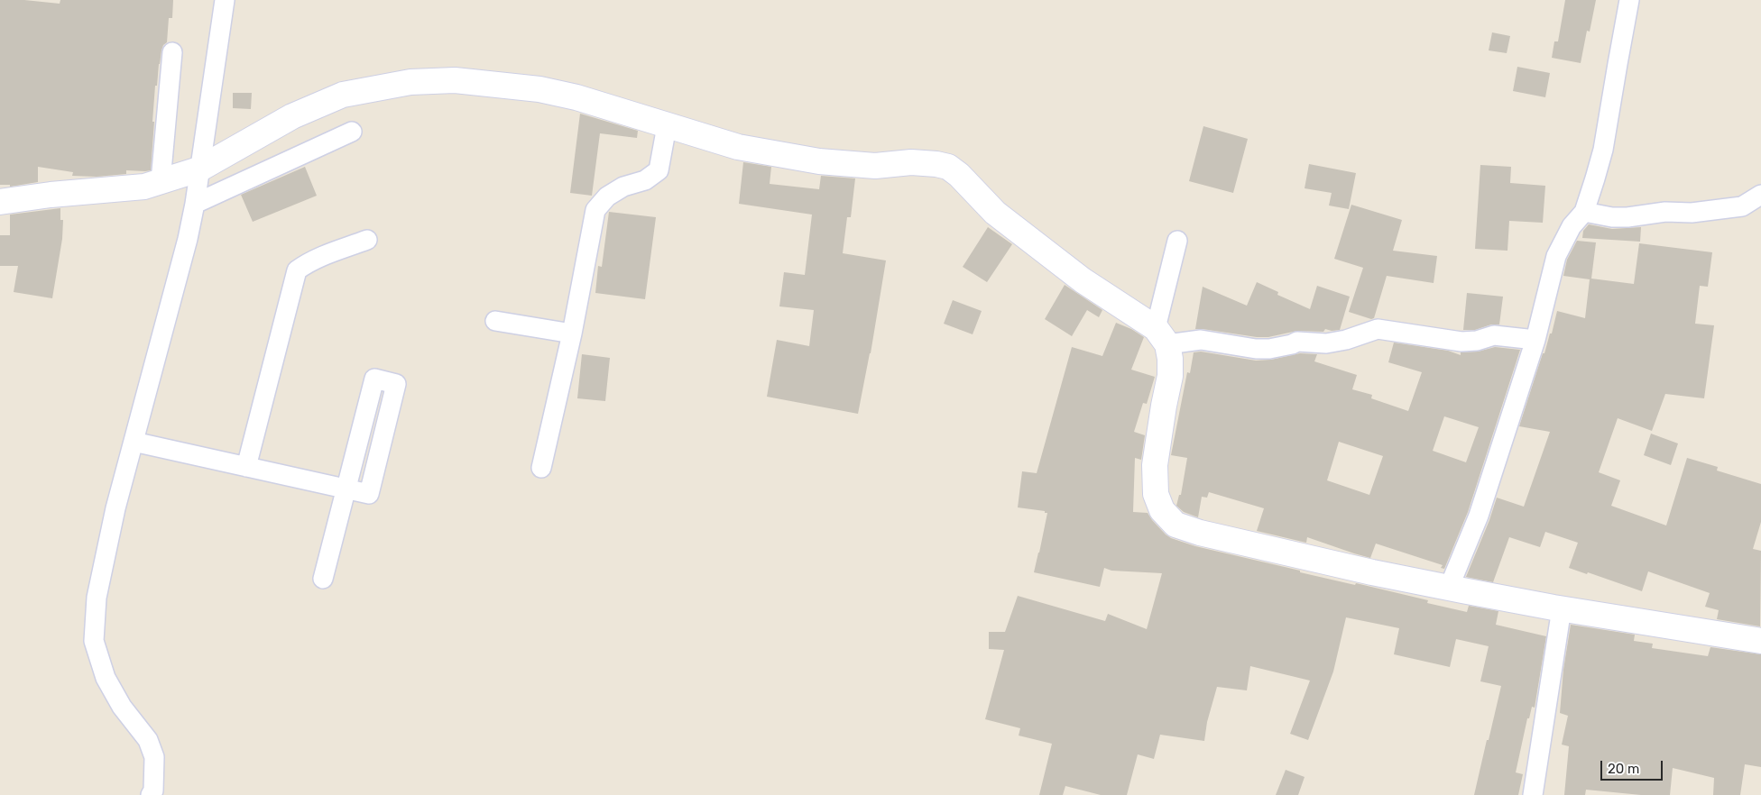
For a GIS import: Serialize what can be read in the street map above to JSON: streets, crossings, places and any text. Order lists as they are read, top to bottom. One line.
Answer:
{"scale_bar":"20 m"}
